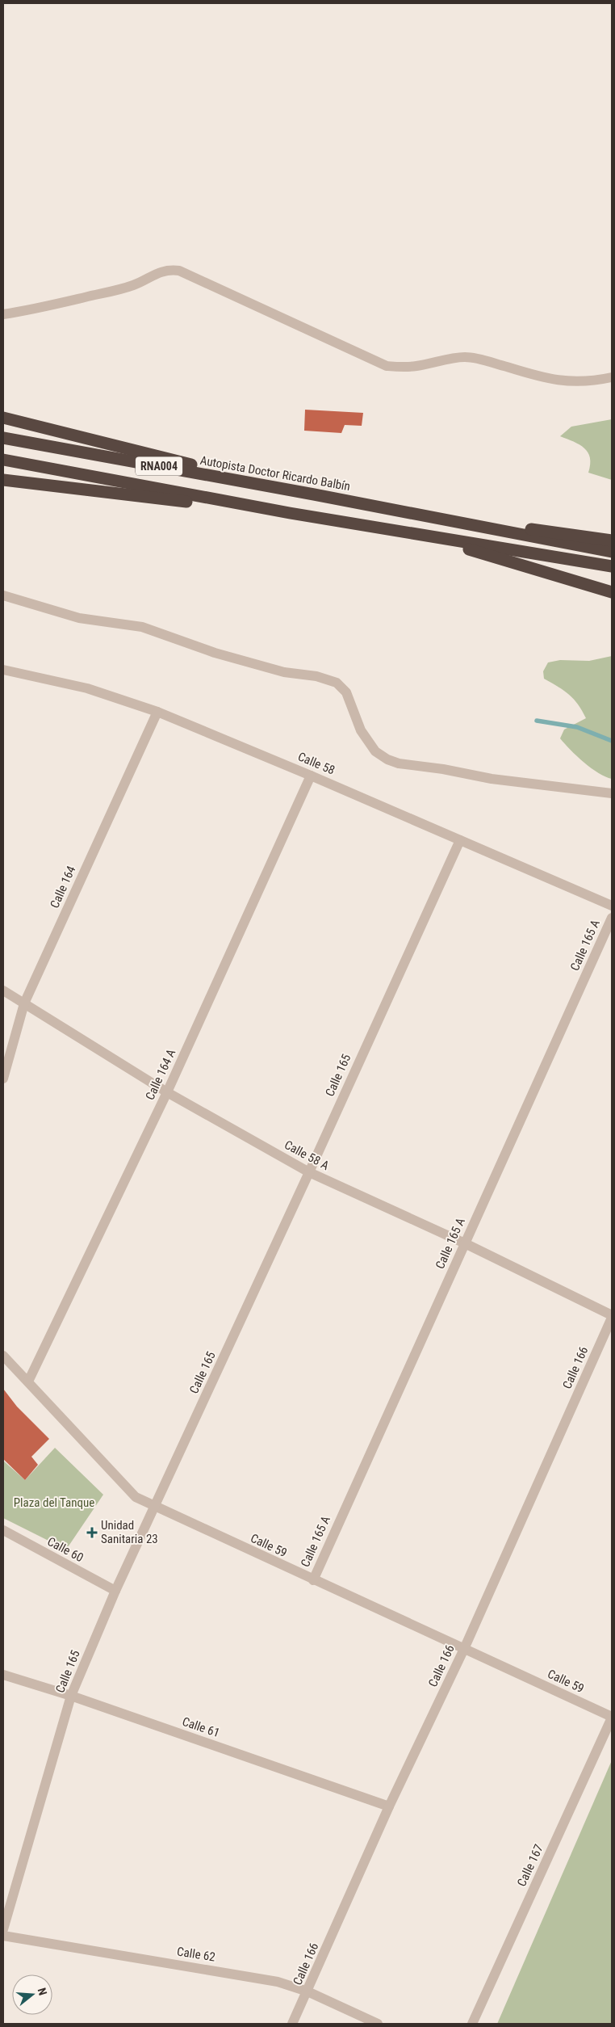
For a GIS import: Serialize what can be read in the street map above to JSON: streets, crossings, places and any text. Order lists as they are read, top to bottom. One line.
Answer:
{"streets":{"highway":["RNA004","Autopista Doctor Ricardo Balbín"],"street":["Calle 58","Calle 164","Calle 165 A","Calle 164 A","Calle 165","Calle 58 A","Calle 166","Calle 59","Calle 60","Calle 61","Calle 167","Calle 62"]},"crossings":[["Calle 58","Calle 164"],["Calle 58","Calle 164 A"],["Calle 58","Calle 165"],["Calle 164","Calle 58 A"],["Calle 165 A","Calle 58 A"],["Calle 165 A","Calle 59"],["Calle 164 A","Calle 58 A"],["Calle 164 A","Calle 59"],["Calle 165","Calle 58 A"],["Calle 165","Calle 59"],["Calle 165","Calle 60"],["Calle 165","Calle 61"],["Calle 58 A","Calle 166"],["Calle 166","Calle 59"],["Calle 166","Calle 61"],["Calle 166","Calle 62"],["Calle 59","Calle 167"]],"parks":["Plaza del Tanque"],"places":{"health":["Unidad Sanitaria 23"]},"north":"right"}
